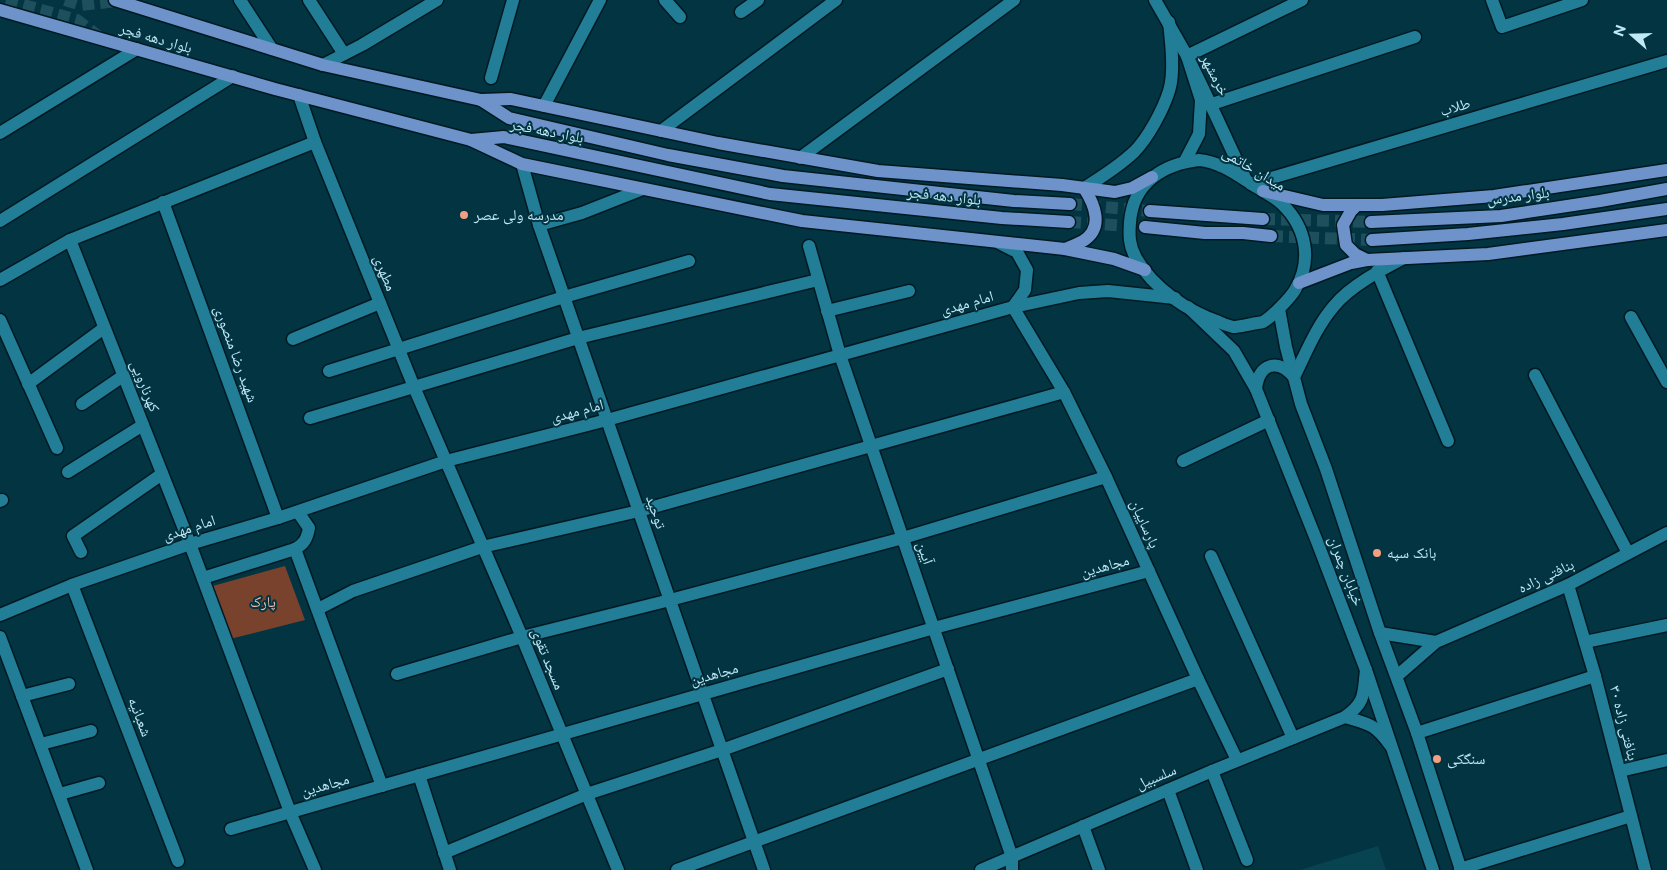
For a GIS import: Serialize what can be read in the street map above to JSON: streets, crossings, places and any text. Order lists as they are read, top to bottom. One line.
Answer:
{"streets":{"main road":["بلوار دهه فجر","بلوار مدرس"],"street":["خرمشهر","طلاب","میدان خاتمی","مطهری","امام مهدی","شهید رضا منصوری","کهرنارویی","توحید","پارساییان","آیین","مجاهدین","خیابان چمران","بنافتی زاده","مسجد تقوی","شعبانیه","بنافتی زاده ۳۰","سلسبیل"]},"crossings":[["بلوار دهه فجر","مطهری"],["خرمشهر","طلاب"],["خرمشهر","میدان خاتمی"],["خرمشهر","امام مهدی"],["خرمشهر","خیابان چمران"],["طلاب","میدان خاتمی"],["طلاب","امام مهدی"],["طلاب","خیابان چمران"],["میدان خاتمی","امام مهدی"],["میدان خاتمی","خیابان چمران"],["مطهری","امام مهدی"],["مطهری","مسجد تقوی"],["امام مهدی","شهید رضا منصوری"],["امام مهدی","کهرنارویی"],["امام مهدی","توحید"],["امام مهدی","پارساییان"],["امام مهدی","آیین"],["امام مهدی","خیابان چمران"],["امام مهدی","مسجد تقوی"],["امام مهدی","شعبانیه"],["کهرنارویی","مجاهدین"],["توحید","مجاهدین"],["پارساییان","مجاهدین"],["پارساییان","سلسبیل"],["آیین","مجاهدین"],["آیین","سلسبیل"],["مجاهدین","مسجد تقوی"],["خیابان چمران","بنافتی زاده"],["خیابان چمران","سلسبیل"],["بنافتی زاده","بنافتی زاده ۳۰"]],"parks":["پارک"],"places":["مدرسه ولی عصر","بانک سپه","سنگکی"],"north":"left"}
